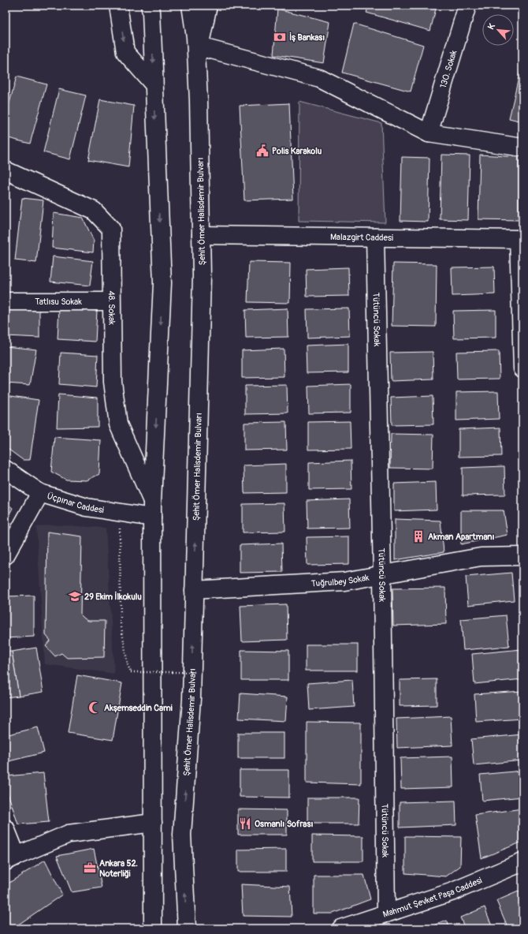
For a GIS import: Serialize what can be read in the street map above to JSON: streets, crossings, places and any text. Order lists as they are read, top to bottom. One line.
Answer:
{"streets":{"main road":["130. Sokak","Şehit Ömer Halisdemir Bulvarı","Malazgirt Caddesi","Tatlısu Sokak","48. Sokak","Tütüncü Sokak","Üçpınar Caddesi","Tuğrulbey Sokak","Mahmut Şevket Paşa Caddesi"]},"crossings":[["Şehit Ömer Halisdemir Bulvarı","Malazgirt Caddesi"],["Şehit Ömer Halisdemir Bulvarı","Tuğrulbey Sokak"],["Malazgirt Caddesi","Tütüncü Sokak"],["Tatlısu Sokak","48. Sokak"],["48. Sokak","Üçpınar Caddesi"],["Tütüncü Sokak","Tuğrulbey Sokak"],["Tütüncü Sokak","Mahmut Şevket Paşa Caddesi"]],"places":{"bank":["İş Bankası"],"public building":["Polis Karakolu"],"building":["Akman Apartmanı"],"school or university":["29 Ekim İlkokulu"],"mosque":["Akşemseddin Cami"],"restaurant":["Osmanlı Sofrası"],"office":["Ankara 52. Noterliği"]},"north":"top left"}
